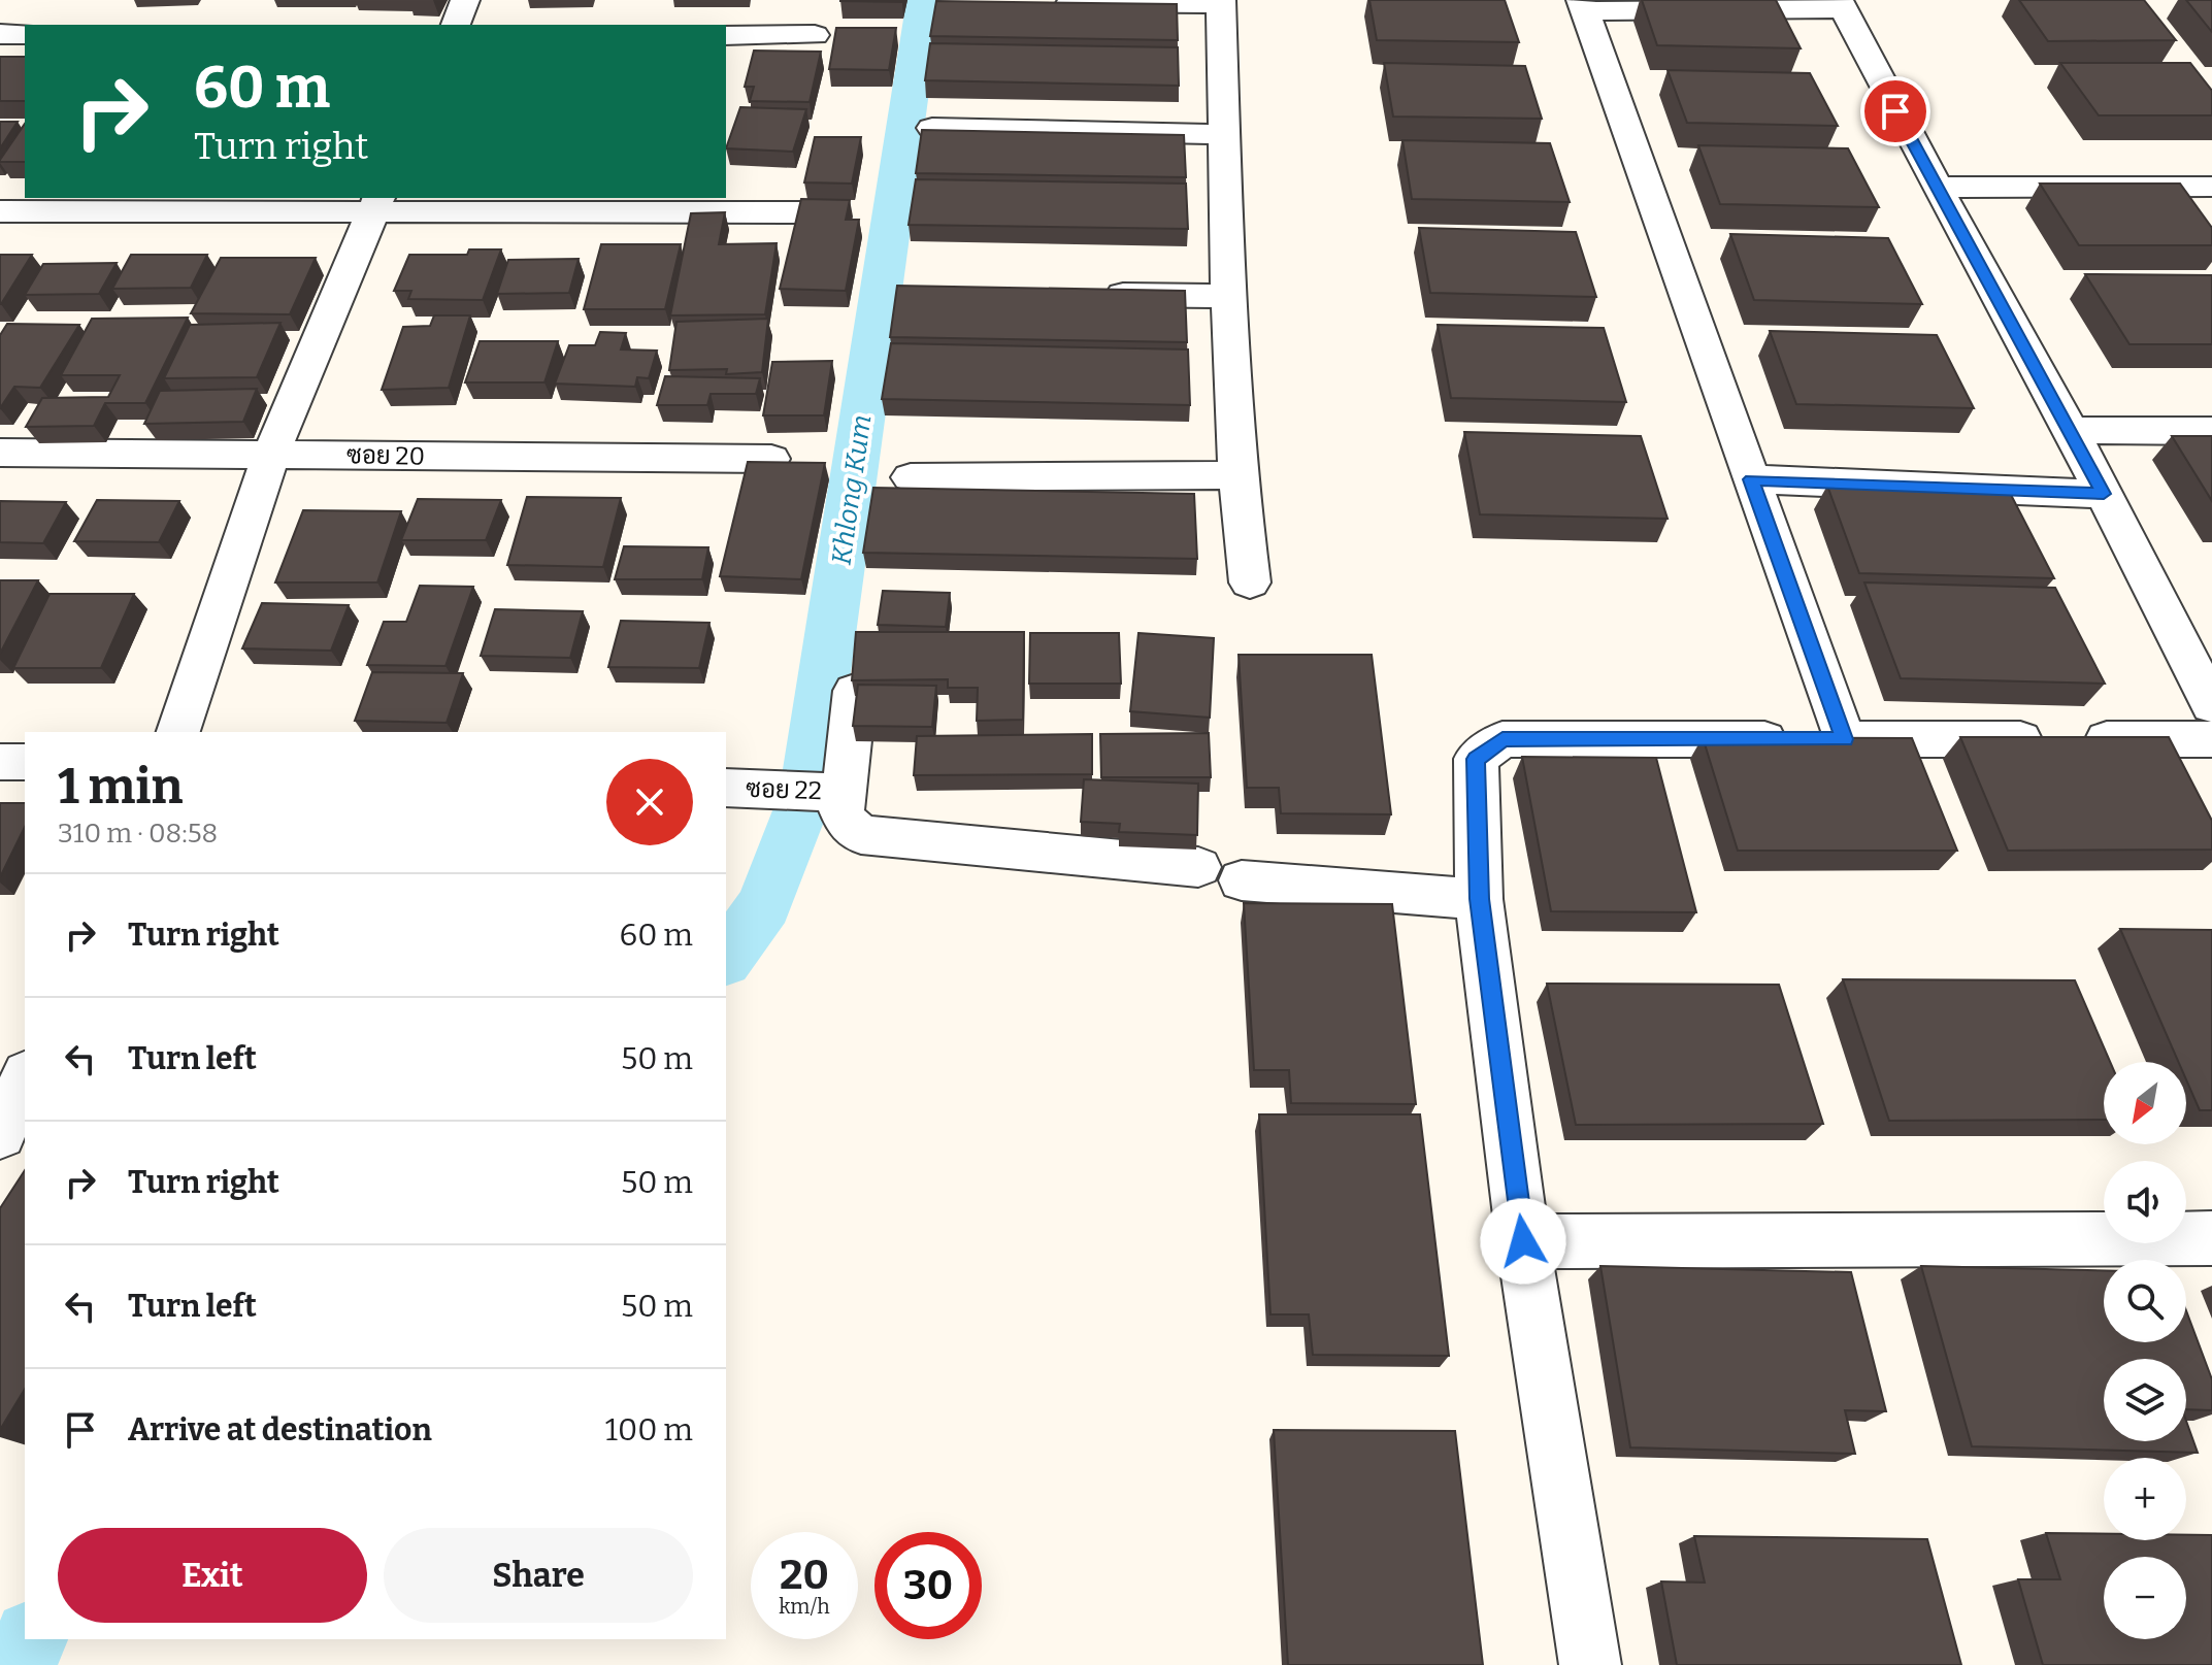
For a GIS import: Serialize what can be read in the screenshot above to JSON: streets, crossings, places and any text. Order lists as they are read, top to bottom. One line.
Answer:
{"streets":{"street":["ซอย 20","ซอย 22"]},"water":["Khlong Kum"],"north":"bottom left","page":{"turn":["60 m","Turn right"],"heading":["1 min","310 m · 08:58"],"list":[{"name":"Turn right","value":"60 m"},{"name":"Turn left","value":"50 m"},{"name":"Turn right","value":"50 m"},{"name":"Turn left","value":"50 m"},{"name":"Arrive at destination","value":"100 m"}],"map_buttons":["+","−"],"buttons":["Exit","Share"],"speed":"20 km/h","limit":"30"}}
